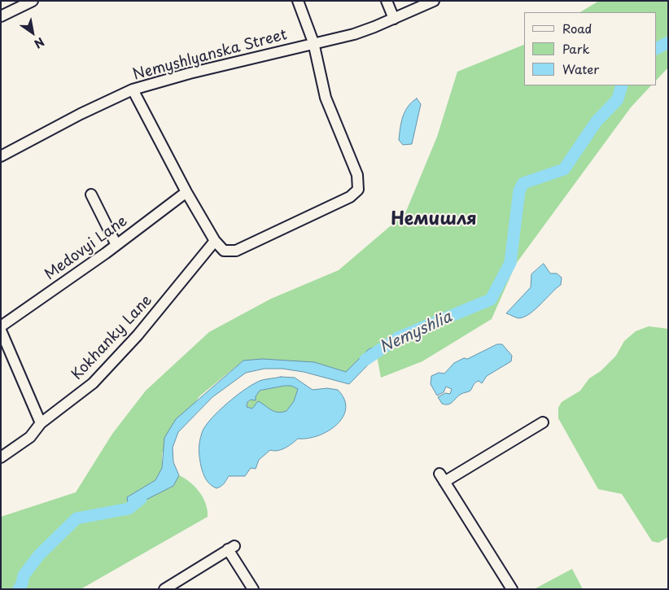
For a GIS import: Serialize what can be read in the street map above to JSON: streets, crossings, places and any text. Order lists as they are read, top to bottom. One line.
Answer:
{"streets":{"street":["Nemyshlyanska Street","Medovyi Lane","Kokhanky Lane"]},"districts":["Немишля"],"water":["Nemyshlia"],"legend":["Road","Park","Water"],"north":"bottom right"}
